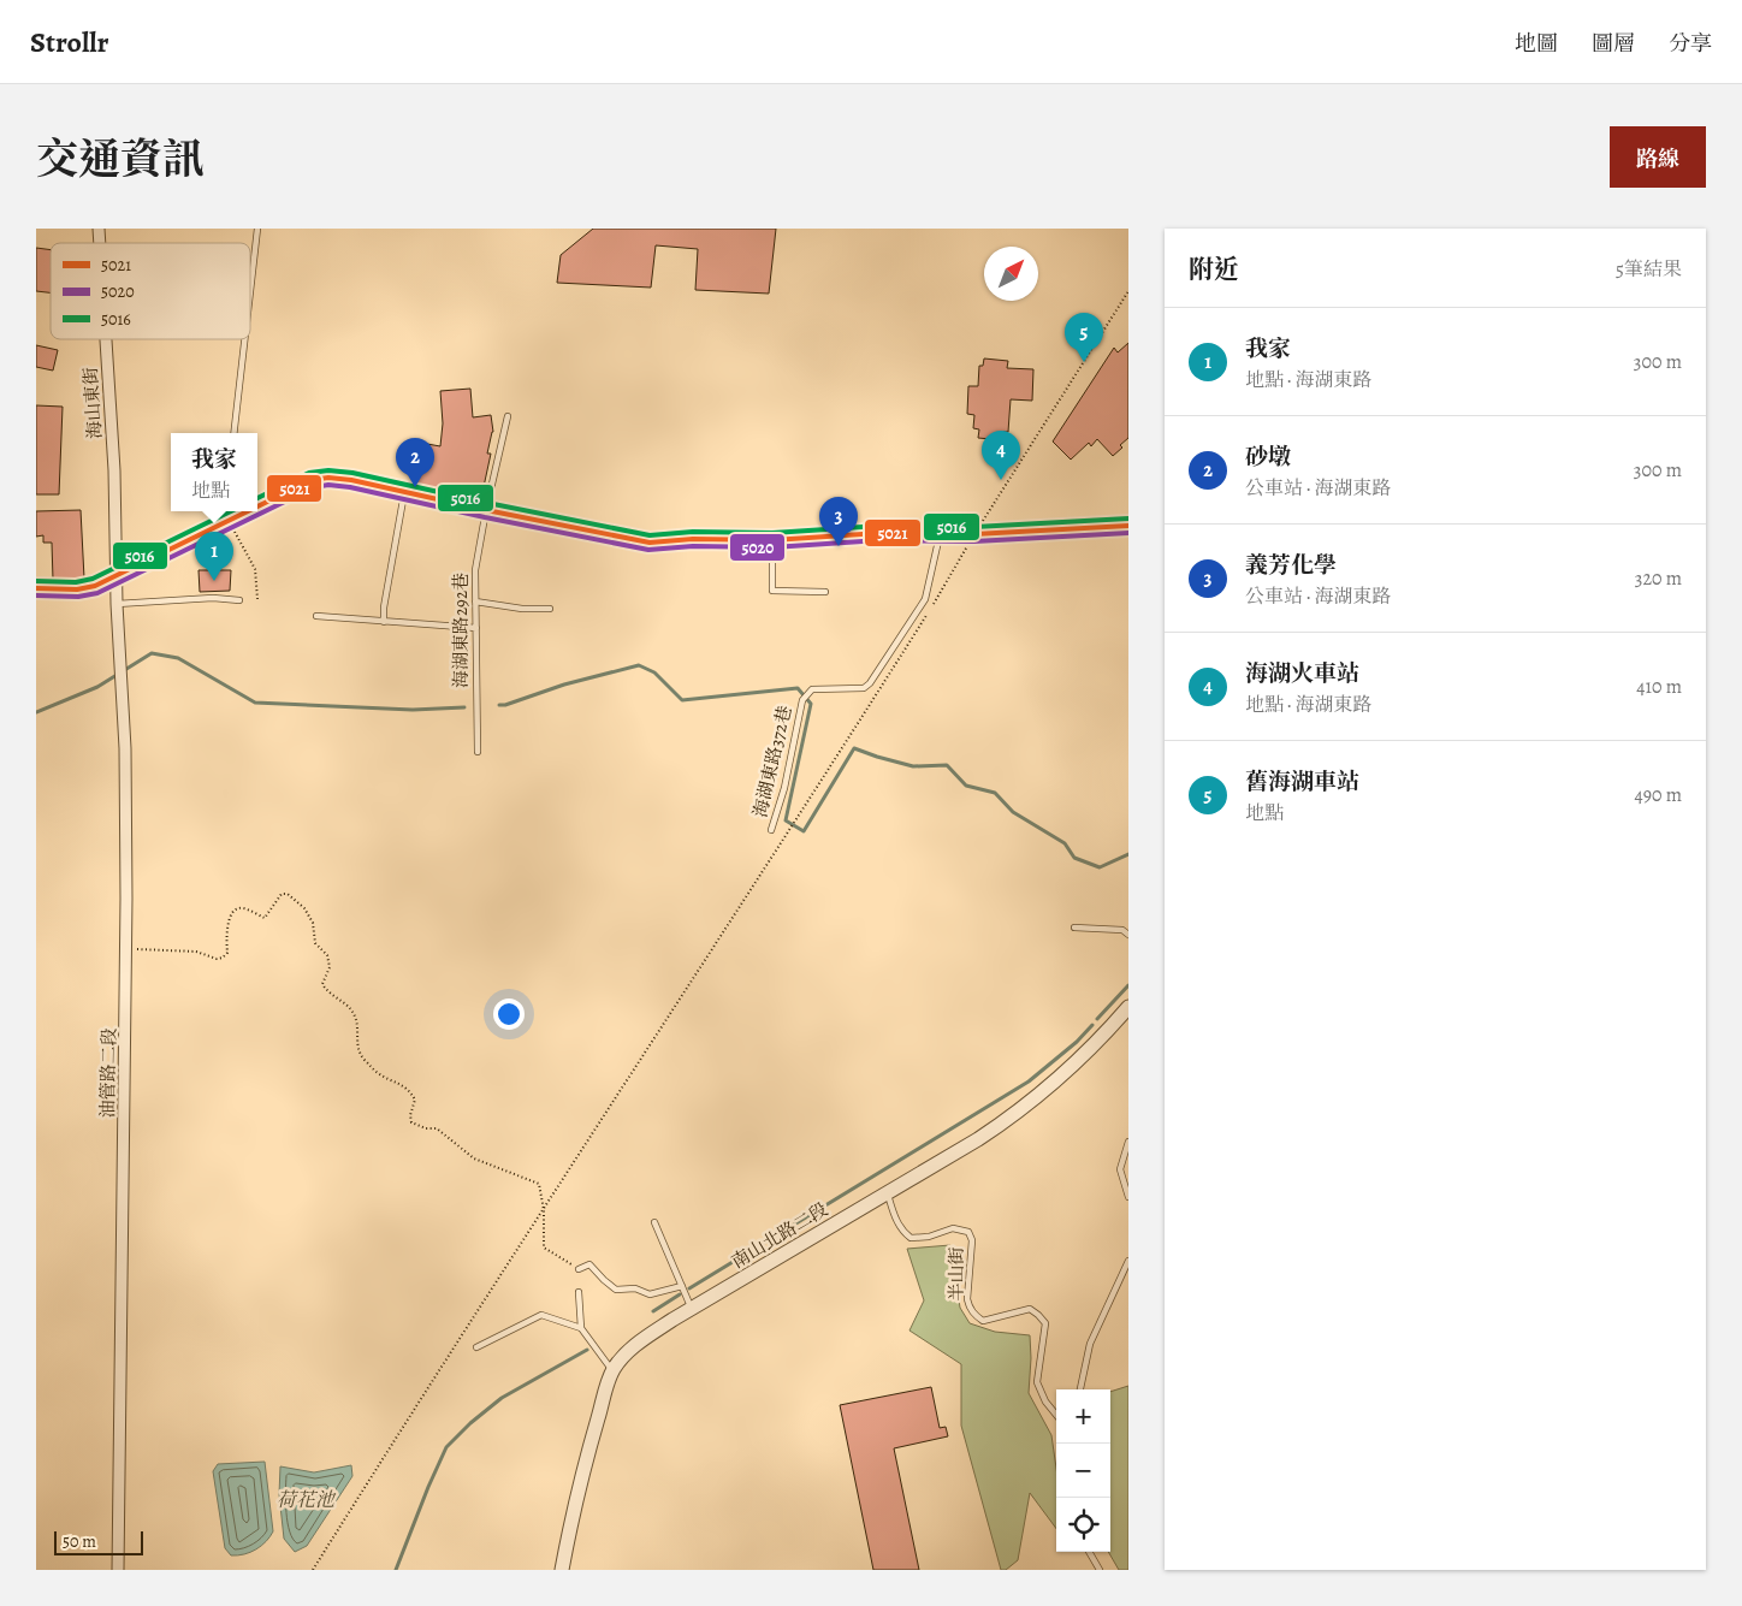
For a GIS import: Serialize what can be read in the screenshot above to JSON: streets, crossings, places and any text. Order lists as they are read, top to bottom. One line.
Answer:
{"streets":{"street":["海山東街","油管路二段","南山北路二段"],"lane":["海湖東路292巷","海湖東路372巷","半山街"]},"crossings":[["海山東街","油管路二段"],["南山北路二段","半山街"]],"water":["荷花池"],"lines":["transit line 5016","transit line 5021","transit line 5020"],"legend":["5021","5020","5016"],"scale_bar":"50 m","north":"top right","page":{"header":"Strollr","nav":["地圖","圖層","分享"],"title":"交通資訊","buttons":"路線","heading":["附近","5筆結果"],"list":[{"mark":"1","name":"我家","note":"地點 · 海湖東路","value":"300 m"},{"mark":"2","name":"砂墩","note":"公車站 · 海湖東路","value":"300 m"},{"mark":"3","name":"義芳化學","note":"公車站 · 海湖東路","value":"320 m"},{"mark":"4","name":"海湖火車站","note":"地點 · 海湖東路","value":"410 m"},{"mark":"5","name":"舊海湖車站","note":"地點","value":"490 m"}],"pins":["5","4","2","3","1"],"popup":["我家","地點"],"map_buttons":["+","−"],"scale":"50 m"}}
